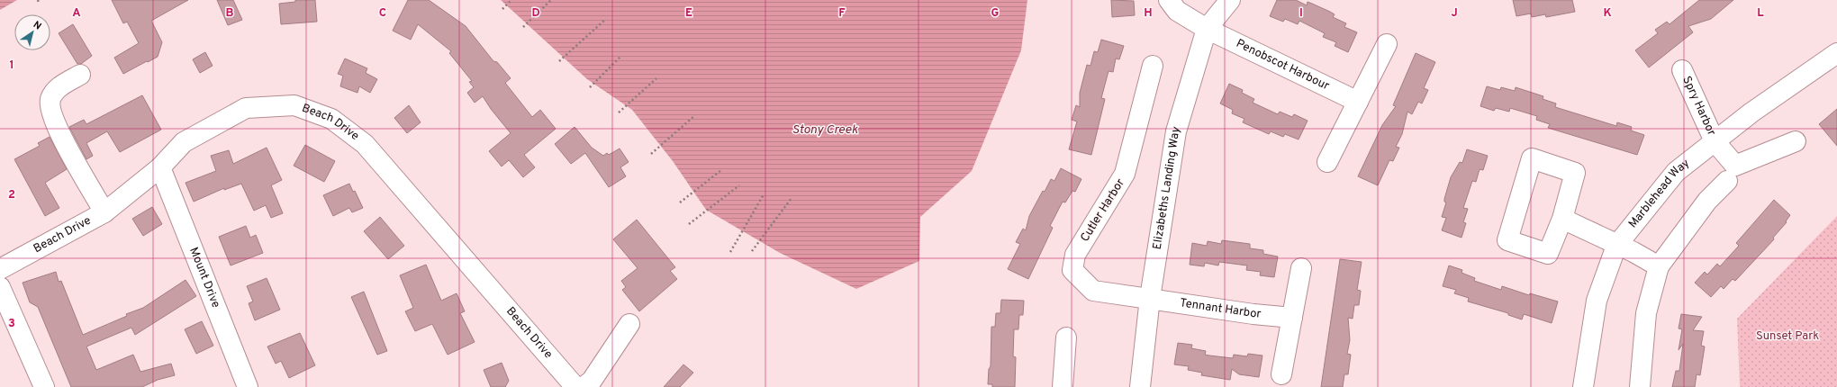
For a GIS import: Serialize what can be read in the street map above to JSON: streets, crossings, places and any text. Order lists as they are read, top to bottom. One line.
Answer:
{"streets":{"street":["Penobscot Harbour","Spry Harbor","Beach Drive","Elizabeths Landing Way","Marblehead Way","Cutler Harbor","Mount Drive","Tennant Harbor"]},"crossings":[["Penobscot Harbour","Elizabeths Landing Way"],["Spry Harbor","Marblehead Way"],["Beach Drive","Mount Drive"],["Elizabeths Landing Way","Cutler Harbor"],["Elizabeths Landing Way","Tennant Harbor"],["Cutler Harbor","Tennant Harbor"]],"water":["Stony Creek"],"parks":["Sunset Park"],"north":"top right","grid":{"columns":["A","B","C","D","E","F","G","H","I","J","K","L"],"rows":["1","2","3"]}}
